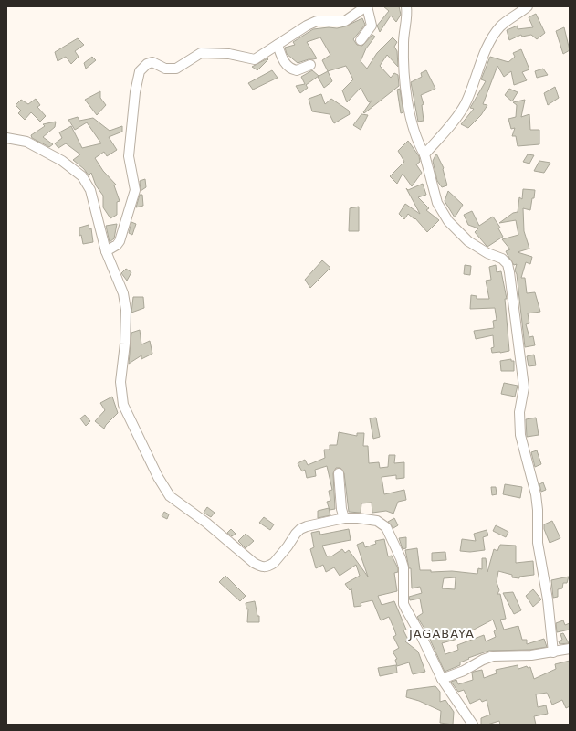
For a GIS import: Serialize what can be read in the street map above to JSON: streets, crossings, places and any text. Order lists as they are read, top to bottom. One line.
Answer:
{"districts":["JAGABAYA"]}
